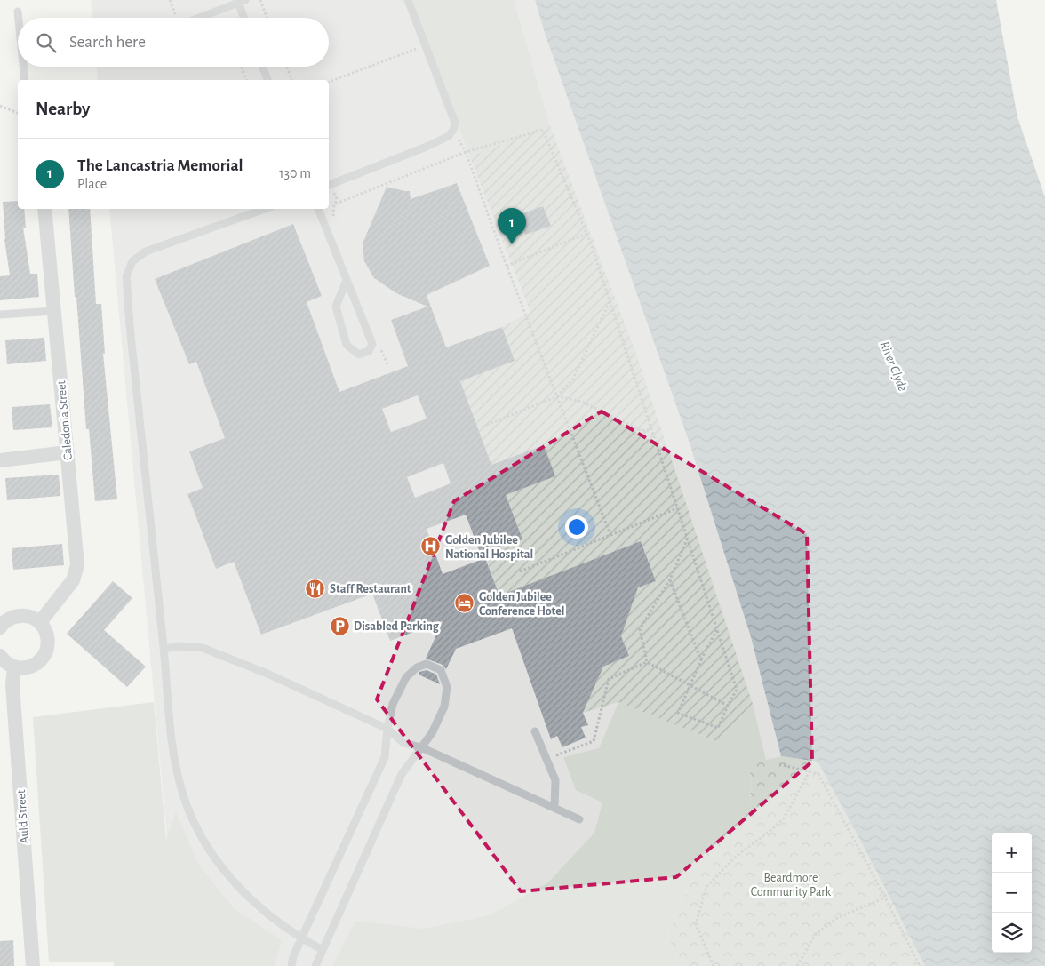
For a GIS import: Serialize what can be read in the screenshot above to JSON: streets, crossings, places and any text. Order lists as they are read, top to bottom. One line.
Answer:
{"streets":{"street":["Caledonia Street","Auld Street"]},"water":["River Clyde"],"parks":["Beardmore Community Park"],"places":{"hospital":["Golden Jubilee National Hospital"],"restaurant":["Staff Restaurant"],"hotel":["Golden Jubilee Conference Hotel"],"parking":["Disabled Parking"]},"page":{"search":"Search here","heading":"Nearby","list":[{"mark":"1","name":"The Lancastria Memorial","note":"Place","value":"130 m"}],"pins":"1","map_buttons":["+","−"]}}
